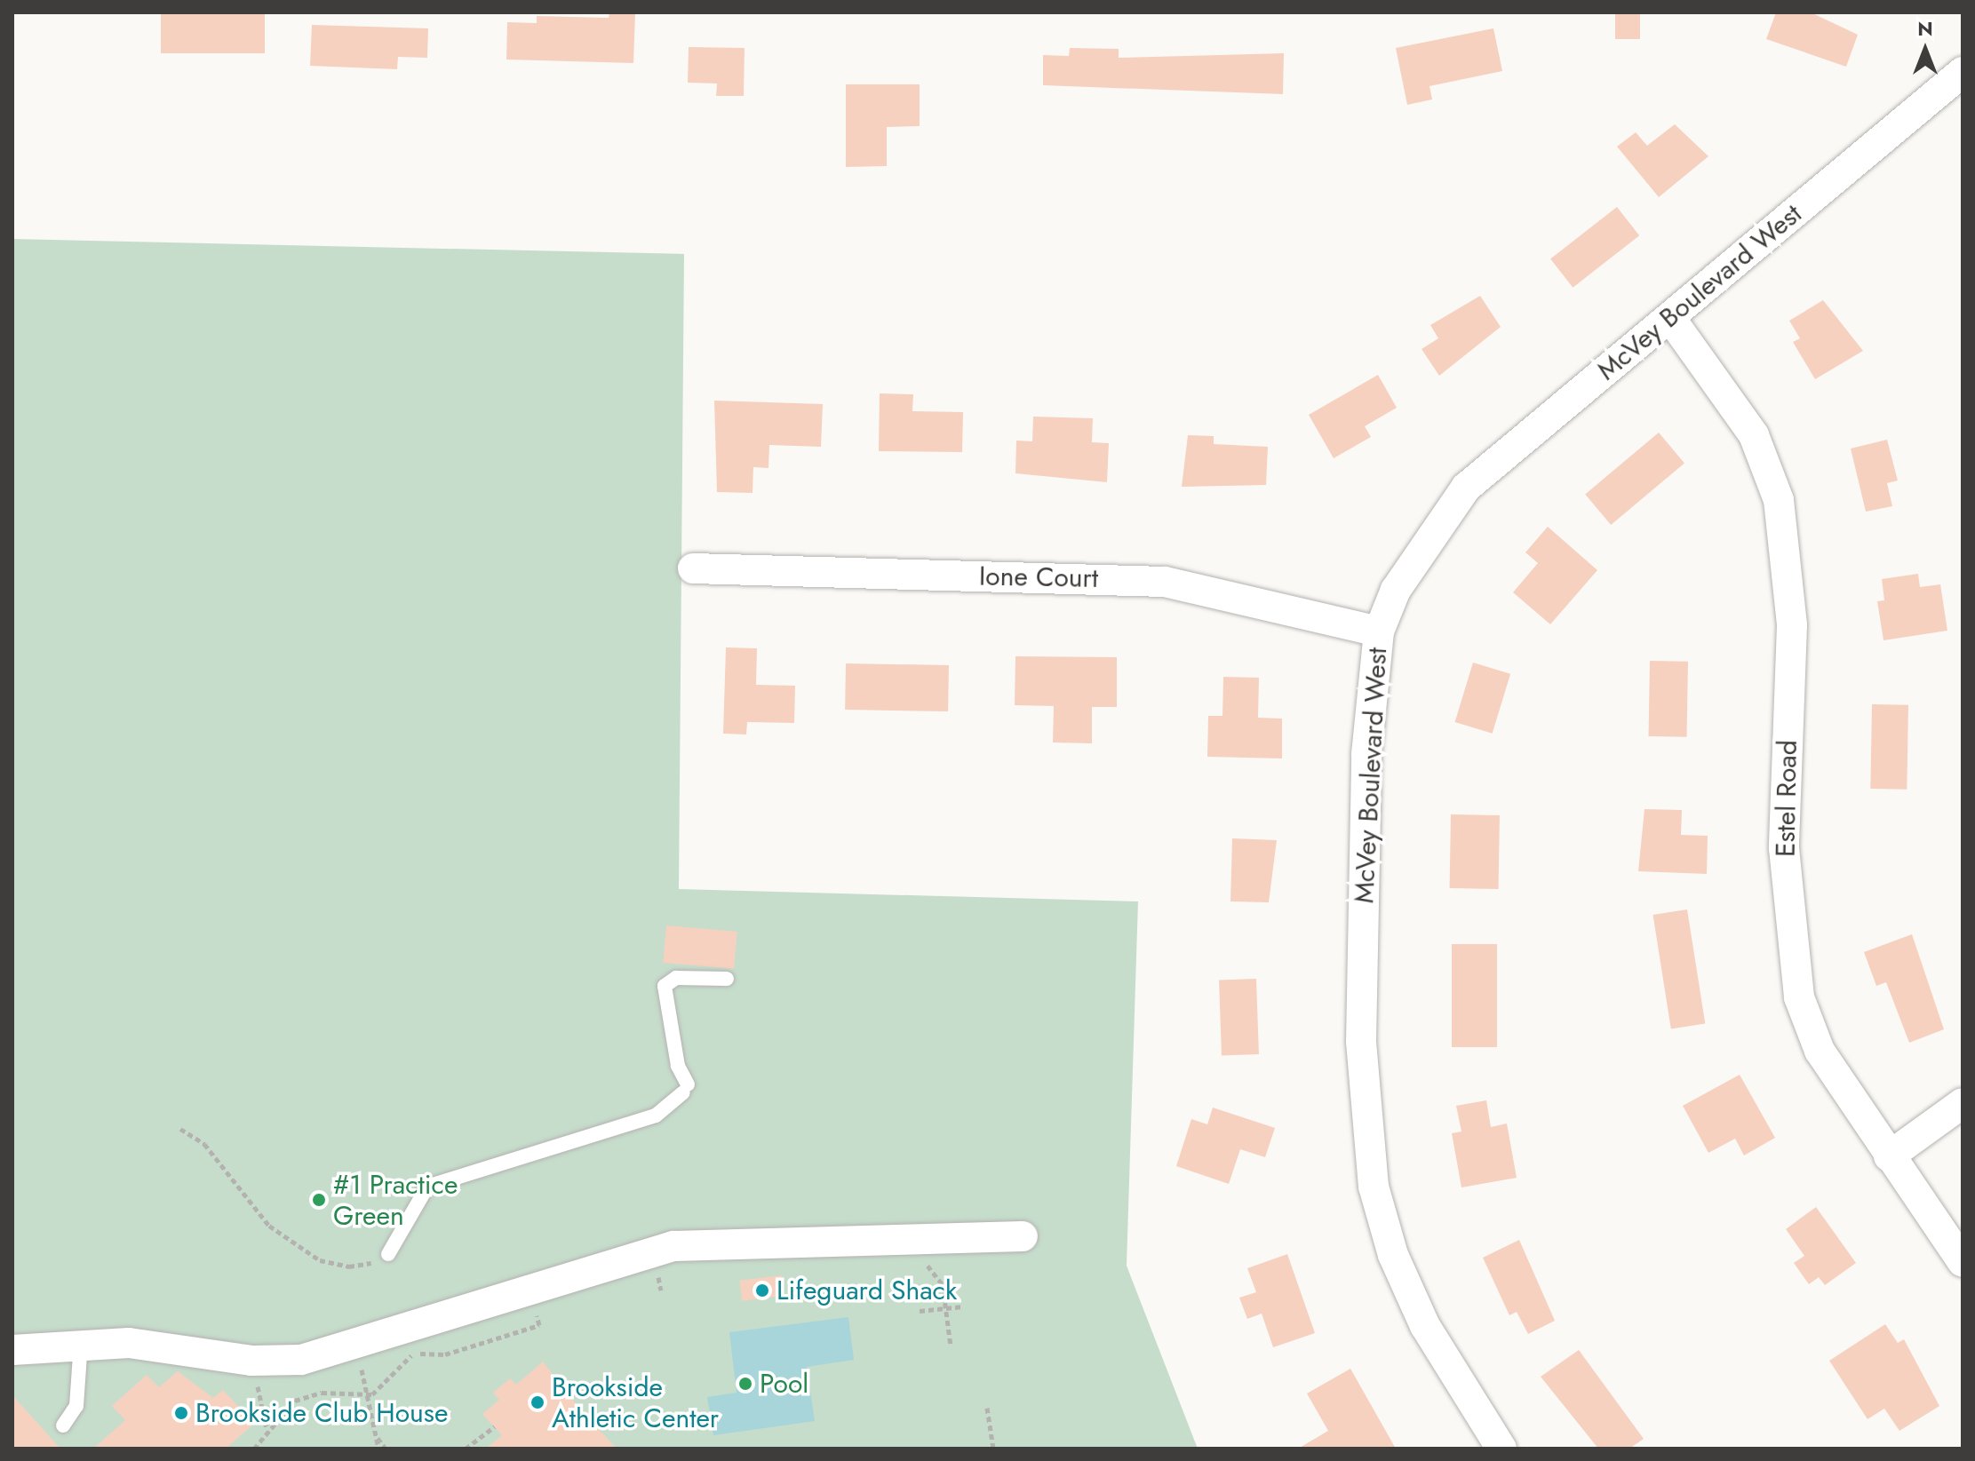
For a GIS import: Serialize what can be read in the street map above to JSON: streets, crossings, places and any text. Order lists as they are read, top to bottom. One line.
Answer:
{"streets":{"street":["McVey Boulevard West","Ione Court","Estel Road"]},"crossings":[["McVey Boulevard West","Ione Court"],["McVey Boulevard West","Estel Road"]],"places":["#1 Practice Green","Lifeguard Shack","Pool","Brookside Athletic Center","Brookside Club House"],"north":"top"}
